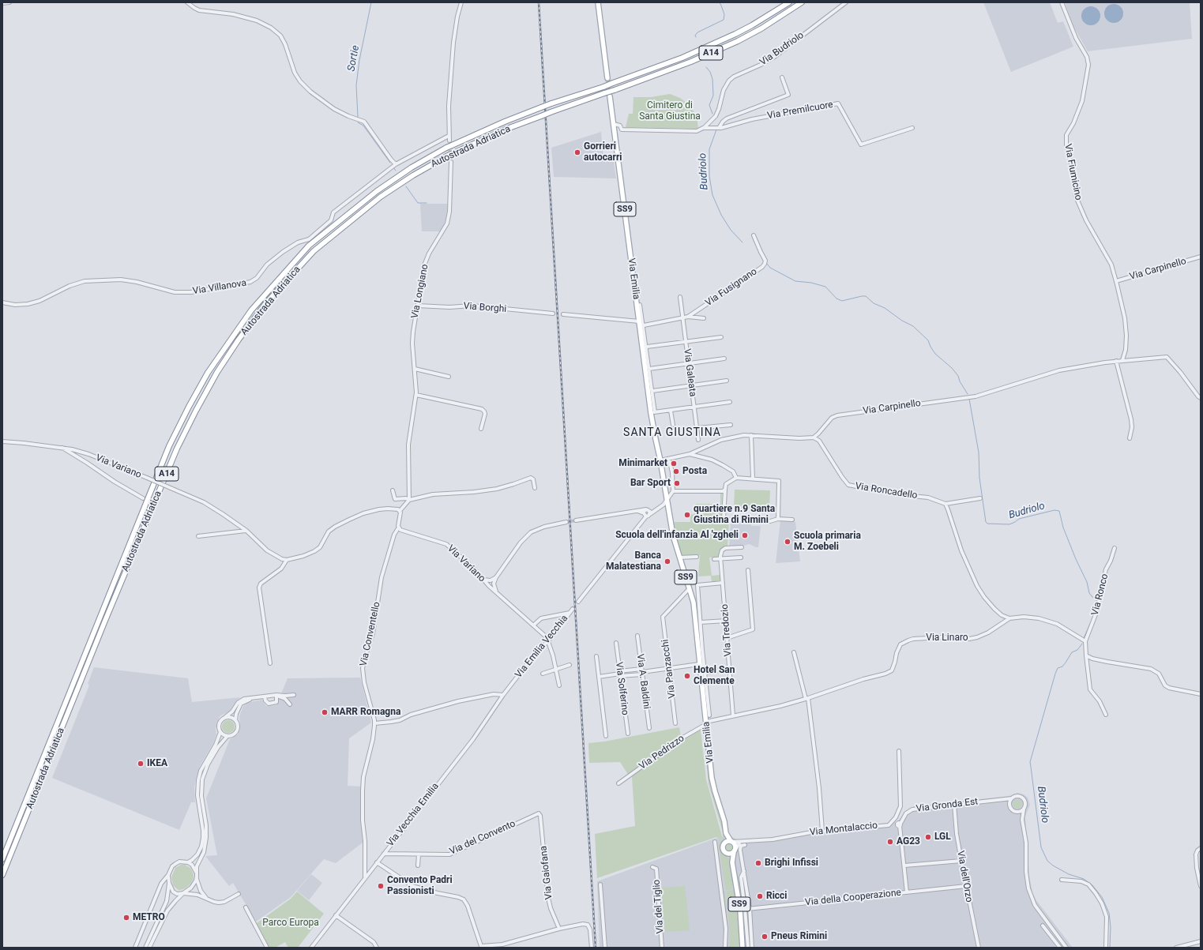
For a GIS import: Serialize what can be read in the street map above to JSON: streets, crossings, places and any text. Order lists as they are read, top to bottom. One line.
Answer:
{"streets":{"highway":["A14","Autostrada Adriatica"],"main road":["SS9","Via Emilia"],"street":["Via Budriolo","Via Premilcuore","Via Fiumicino","Via Carpinello","Via Villanova","Via Fusignano","Via Longiano","Via Borghi","Via Galeata","Via Variano","Via Roncadello","Via Ronco","Via Tredozio","Via Conventello","Via Linaro","Via Emilia Vecchia","Via Panzacchi","Via A. Baldini","Via Solferino","Via Pedrizzo","Via Gronda Est","Via Vecchia Emilia","Via Montalaccio","Via del Convento","Via Gaiofana","Via dell'Orzo","Via della Cooperazione","Via del Tiglio"]},"crossings":[["Via Budriolo","Via Premilcuore"],["Via Premilcuore","Via Emilia"],["Via Fiumicino","Via Carpinello"],["Via Carpinello","Via Roncadello"],["Via Emilia","Via Fusignano"],["Via Emilia","Via Linaro"],["Via Emilia","Via Panzacchi"],["Via Emilia","Via Pedrizzo"],["Via Emilia","Via Montalaccio"],["Via Emilia","Via della Cooperazione"],["Via Fusignano","Via Galeata"],["Via Longiano","Via Borghi"],["Via Variano","Via Conventello"],["Via Variano","Via Emilia Vecchia"],["Via Ronco","Via Linaro"],["Via Tredozio","Via Linaro"],["Via Conventello","Via Vecchia Emilia"],["Via Linaro","Via Pedrizzo"],["Via Emilia Vecchia","Via Vecchia Emilia"],["Via Gronda Est","Via dell'Orzo"],["Via Vecchia Emilia","Via del Convento"],["Via del Convento","Via Gaiofana"],["Via dell'Orzo","Via della Cooperazione"]],"districts":["SANTA GIUSTINA"],"water":["Sortie","Budriolo"],"parks":["Cimitero di Santa Giustina","Parco Europa"],"places":["Gorrieri autocarri","Minimarket","Posta","Bar Sport","quartiere n.9 Santa Giustina di Rimini","Scuola dell'infanzia Al 'zgheli","Scuola primaria M. Zoebeli","Banca Malatestiana","Hotel San Clemente","MARR Romagna","IKEA","LGL","AG23","Brighi Infissi","Convento Padri Passionisti","Ricci","METRO","Pneus Rimini"]}
